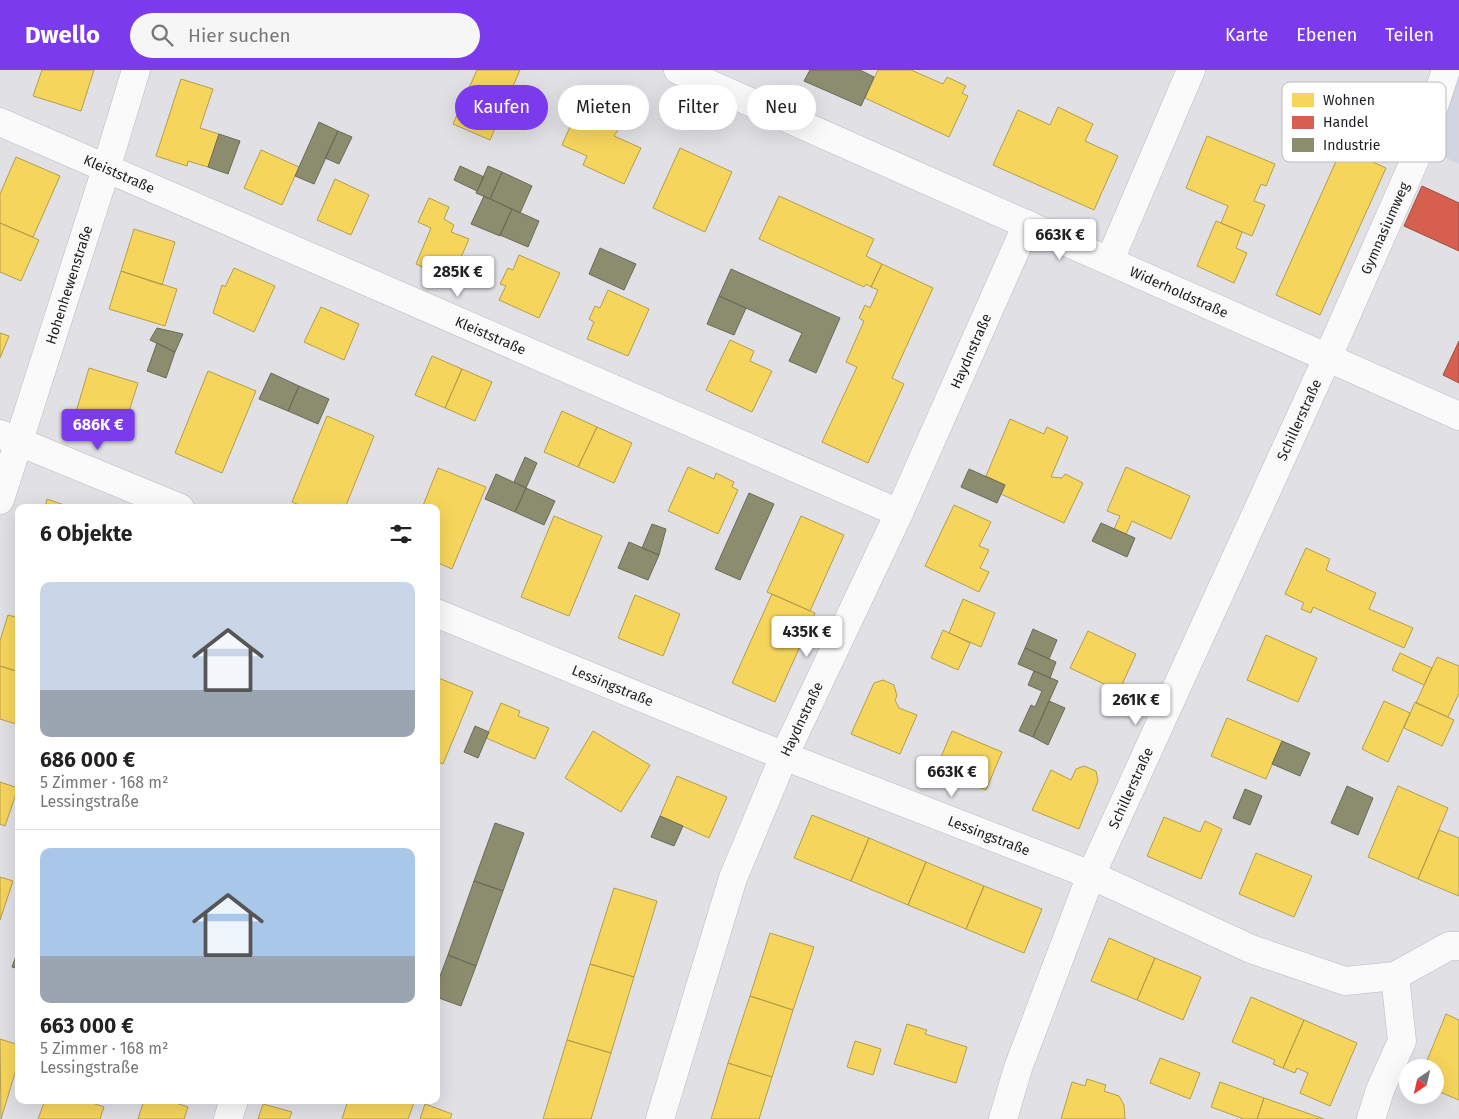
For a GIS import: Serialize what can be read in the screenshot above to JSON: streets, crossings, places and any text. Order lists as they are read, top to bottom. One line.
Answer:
{"streets":{"street":["Kleiststraße","Gymnasiumweg","Hohenhewenstraße","Widerholdstraße","Haydnstraße","Schillerstraße","Lessingstraße"]},"crossings":[["Kleiststraße","Hohenhewenstraße"],["Kleiststraße","Haydnstraße"],["Gymnasiumweg","Widerholdstraße"],["Gymnasiumweg","Schillerstraße"],["Widerholdstraße","Haydnstraße"],["Widerholdstraße","Schillerstraße"],["Haydnstraße","Lessingstraße"],["Schillerstraße","Lessingstraße"]],"legend":["Wohnen","Handel","Industrie"],"north":"bottom left","page":{"header":"Dwello","search":"Hier suchen","nav":["Karte","Ebenen","Teilen"],"chip":["Kaufen","Mieten","Filter","Neu"],"price":["663K €","285K €","686K €","435K €","261K €","663K €"],"heading":"6 Objekte","list":[{"name":"686 000 €","note":"5 Zimmer · 168 m² · Lessingstraße"},{"name":"663 000 €","note":"5 Zimmer · 168 m² · Lessingstraße"}]}}
